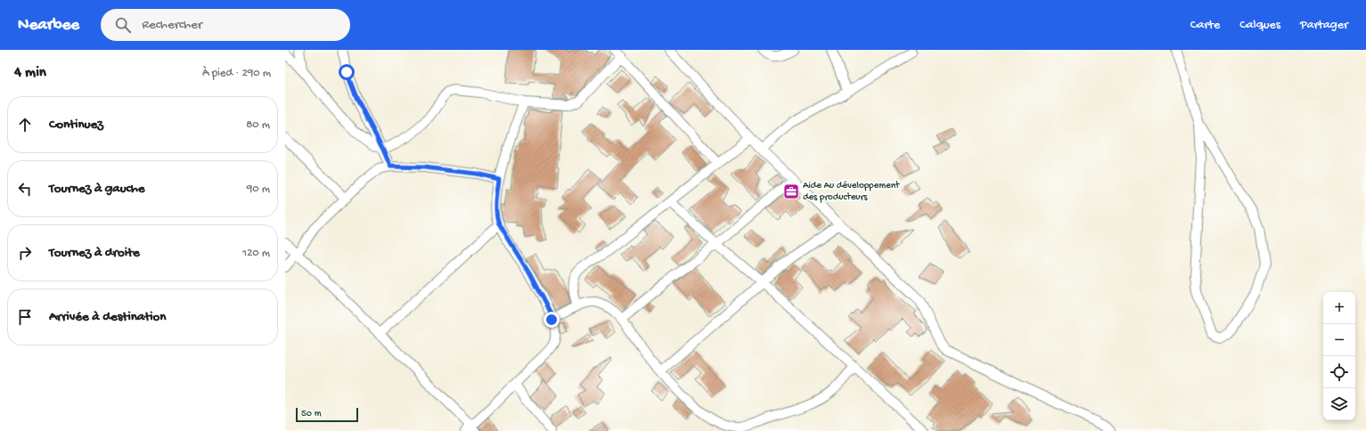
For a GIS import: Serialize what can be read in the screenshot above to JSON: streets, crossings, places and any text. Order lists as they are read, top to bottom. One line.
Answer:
{"places":{"office":["Aide Au développement des producteurs"]},"scale_bar":"50 m","page":{"header":"Nearbee","search":"Rechercher","nav":["Carte","Calques","Partager"],"heading":["4 min","À pied · 290 m"],"list":[["Continuez","80 m"],["Tournez à gauche","90 m"],["Tournez à droite","120 m"],"Arrivée à destination"],"map_buttons":["+","−"],"scale":"50 m"}}
